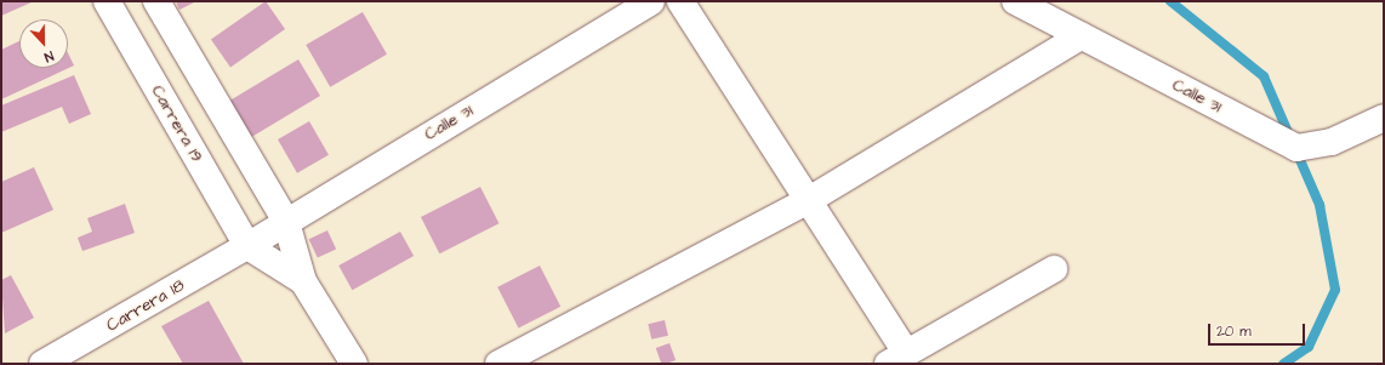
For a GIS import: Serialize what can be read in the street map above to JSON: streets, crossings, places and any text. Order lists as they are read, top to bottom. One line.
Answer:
{"streets":{"street":["Calle 31","Carrera 19","Carrera 18"]},"crossings":[["Calle 31","Carrera 19"],["Calle 31","Carrera 18"],["Carrera 19","Carrera 18"]],"scale_bar":"20 m","north":"bottom"}
